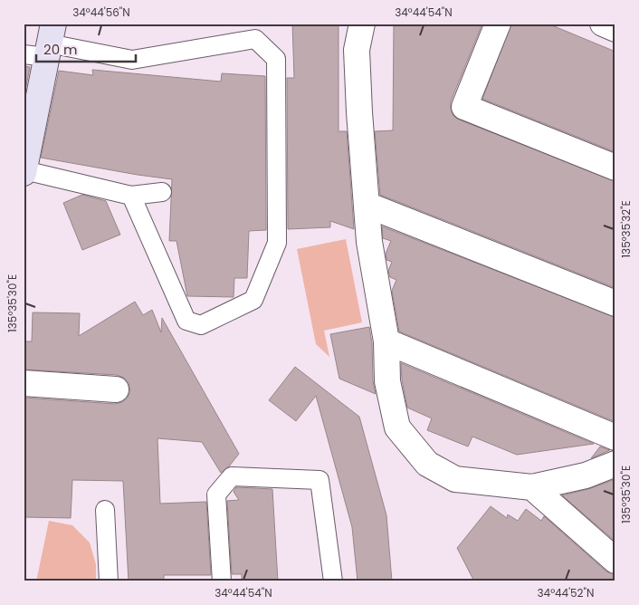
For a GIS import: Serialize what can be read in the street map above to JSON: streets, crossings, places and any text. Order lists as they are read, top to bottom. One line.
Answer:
{"scale_bar":"20 m","coordinates":["34°44'56\"N","34°44'54\"N","135°35'32\"E","135°35'30\"E","34°44'52\"N"]}
